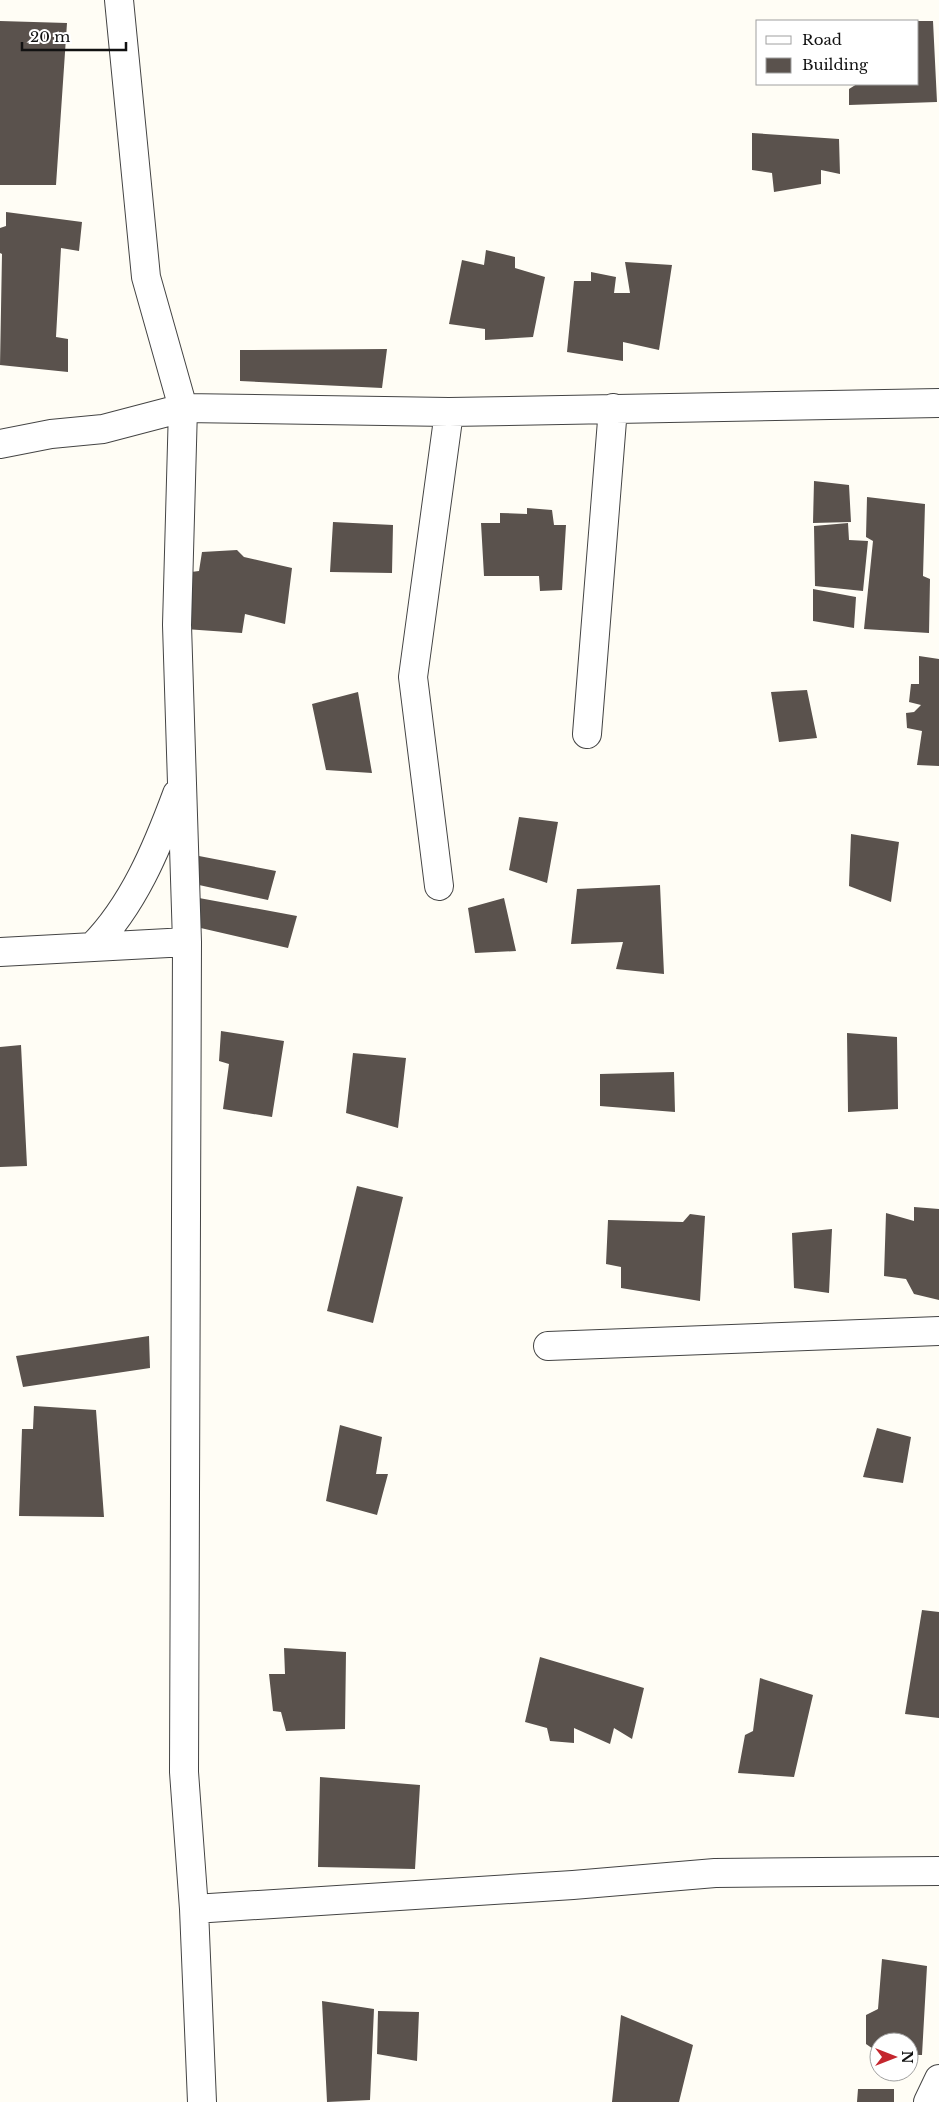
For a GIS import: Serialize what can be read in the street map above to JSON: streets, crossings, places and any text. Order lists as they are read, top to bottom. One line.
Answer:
{"legend":["Road","Building"],"scale_bar":"20 m","north":"right"}
